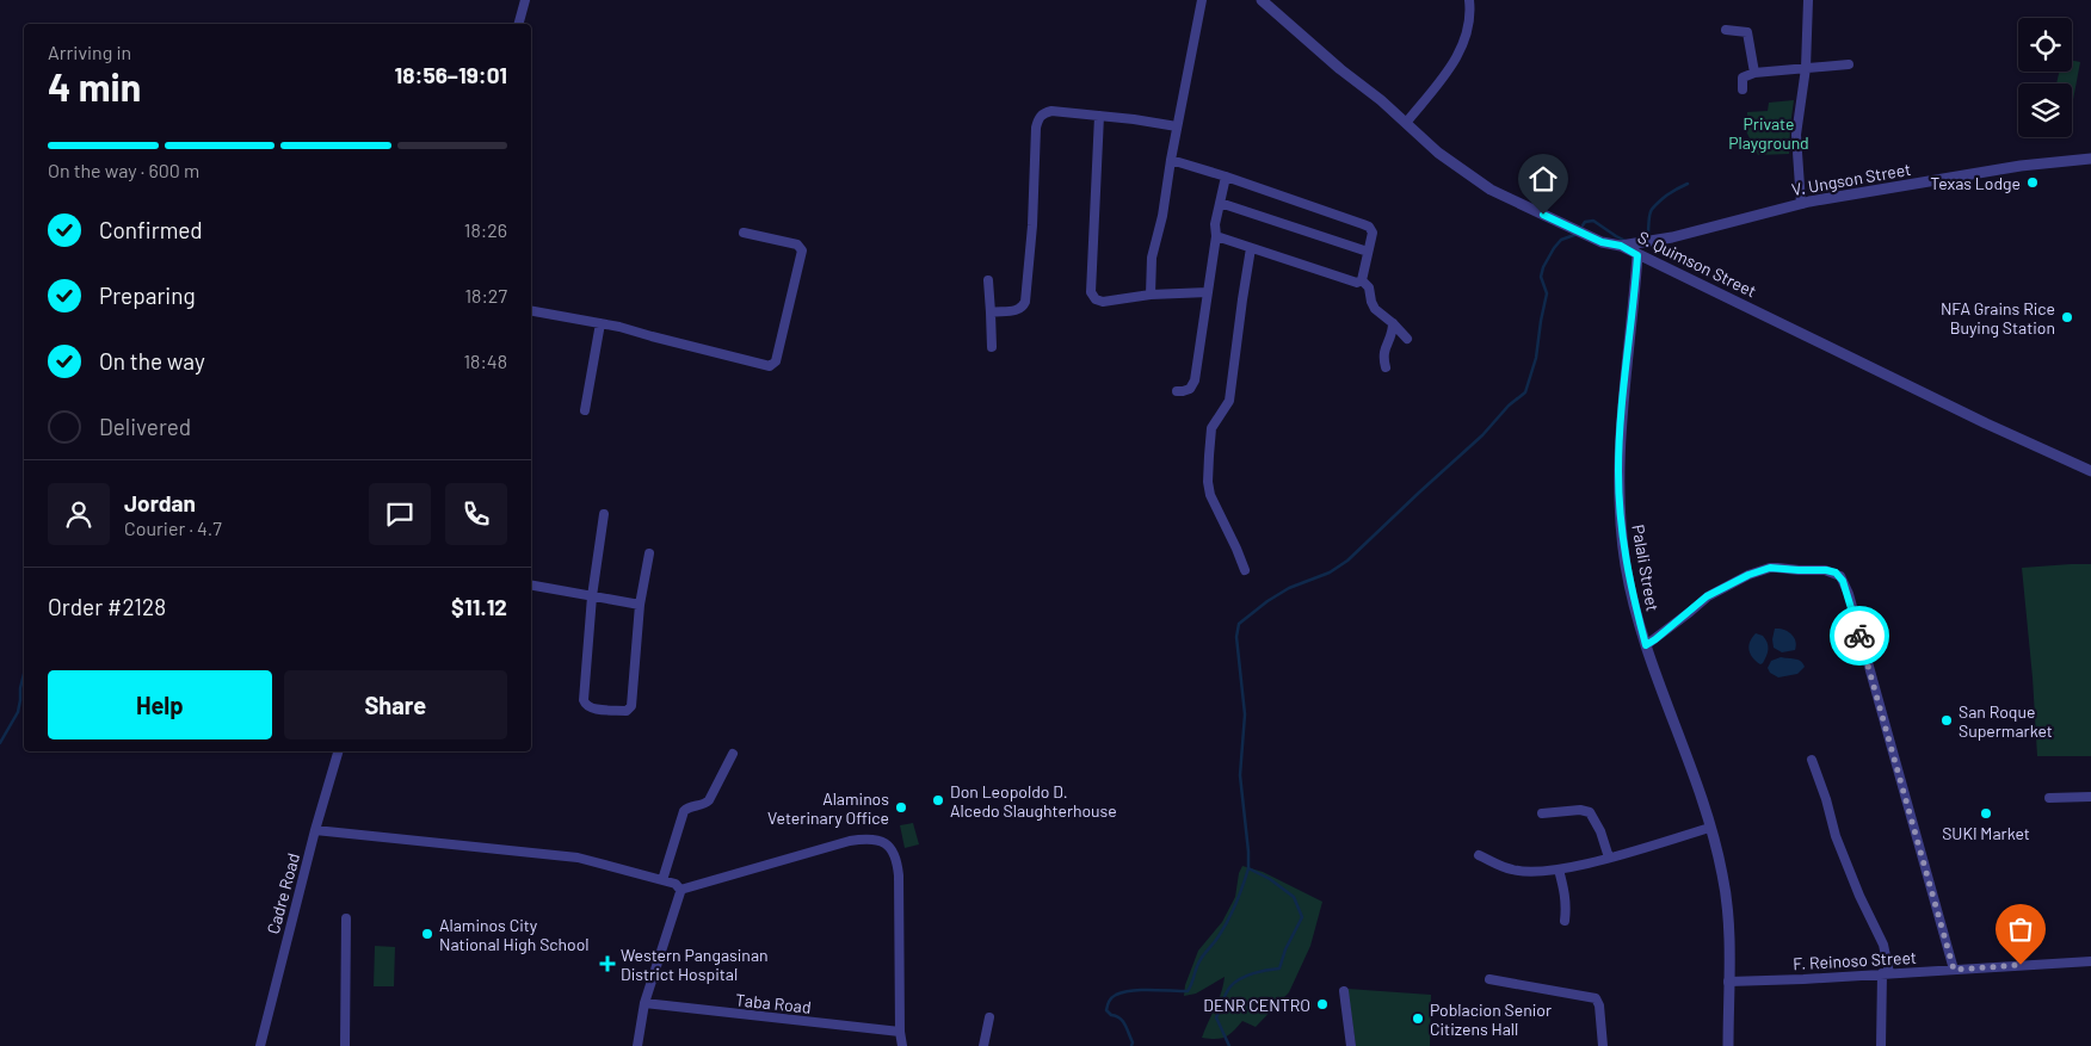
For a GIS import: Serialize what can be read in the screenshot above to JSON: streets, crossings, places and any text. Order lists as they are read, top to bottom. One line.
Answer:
{"streets":{"street":["V. Ungson Street","S. Quimson Street","Palali Street","Cadre Road","F. Reinoso Street","Taba Road"]},"crossings":[["V. Ungson Street","S. Quimson Street"],["S. Quimson Street","Palali Street"],["Palali Street","F. Reinoso Street"]],"parks":["Private Playground"],"places":{"other":["Texas Lodge","NFA Grains Rice Buying Station","San Roque Supermarket","Don Leopoldo D. Alcedo Slaughterhouse","Alaminos Veterinary Office","SUKI Market","Alaminos City National High School","DENR CENTRO","Poblacion Senior Citizens Hall"],"health":["Western Pangasinan District Hospital"]},"page":{"heading":["4 min","Arriving in","18:56–19:01"],"panel":["Jordan","Courier · 4.7","Order #2128","$11.12"],"bar":"On the way · 600 m","list":[["Confirmed","18:26"],["Preparing","18:27"],["On the way","18:48"],"Delivered"],"buttons":["Help","Share"]}}
